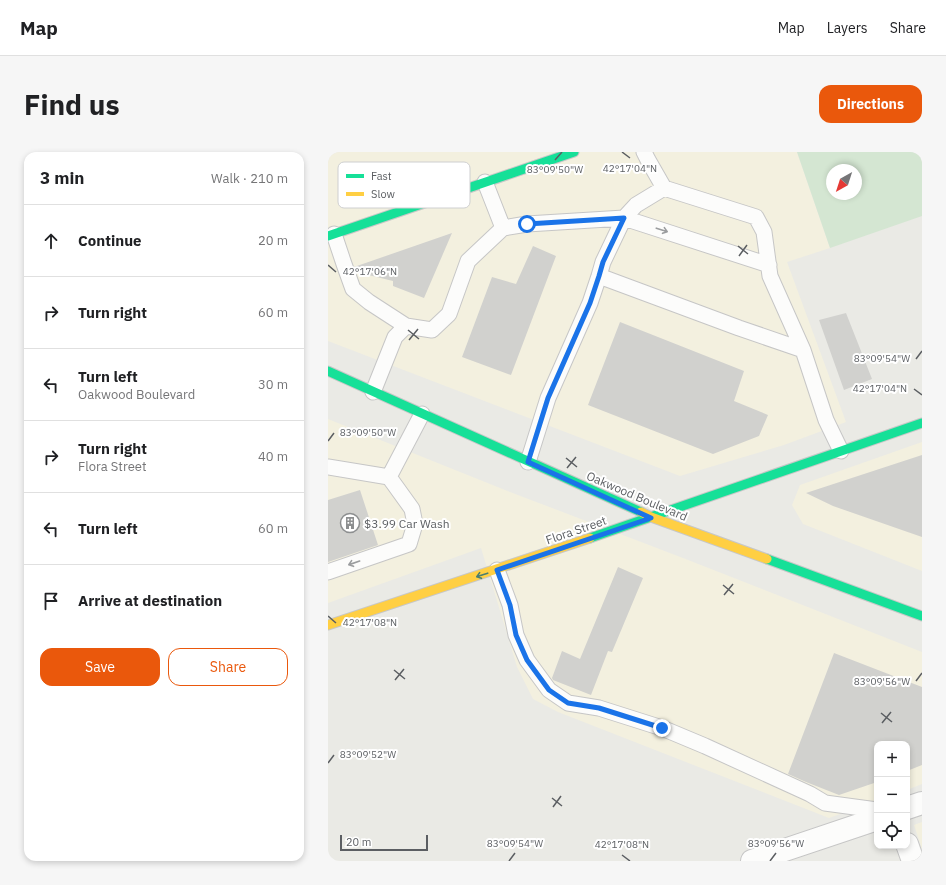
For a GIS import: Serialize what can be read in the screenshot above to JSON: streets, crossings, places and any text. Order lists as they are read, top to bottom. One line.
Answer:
{"streets":{"street":["Oakwood Boulevard","Flora Street"]},"crossings":[["Oakwood Boulevard","Flora Street"]],"places":{"building":["$3.99 Car Wash"]},"legend":["Fast","Slow"],"scale_bar":"20 m","north":"bottom left","page":{"header":"Map","nav":["Map","Layers","Share"],"buttons":["Directions",["Save","Share"]],"title":"Find us","heading":["3 min","Walk · 210 m"],"list":[["Continue","20 m"],["Turn right","60 m"],["Turn left","Oakwood Boulevard","30 m"],["Turn right","Flora Street","40 m"],["Turn left","60 m"],"Arrive at destination"],"map_buttons":["+","−"],"scale":"20 m"},"coordinates":["42°17'04\"N","83°09'50\"W","42°17'06\"N","83°09'54\"W","42°17'08\"N","83°09'56\"W","83°09'52\"W"]}
